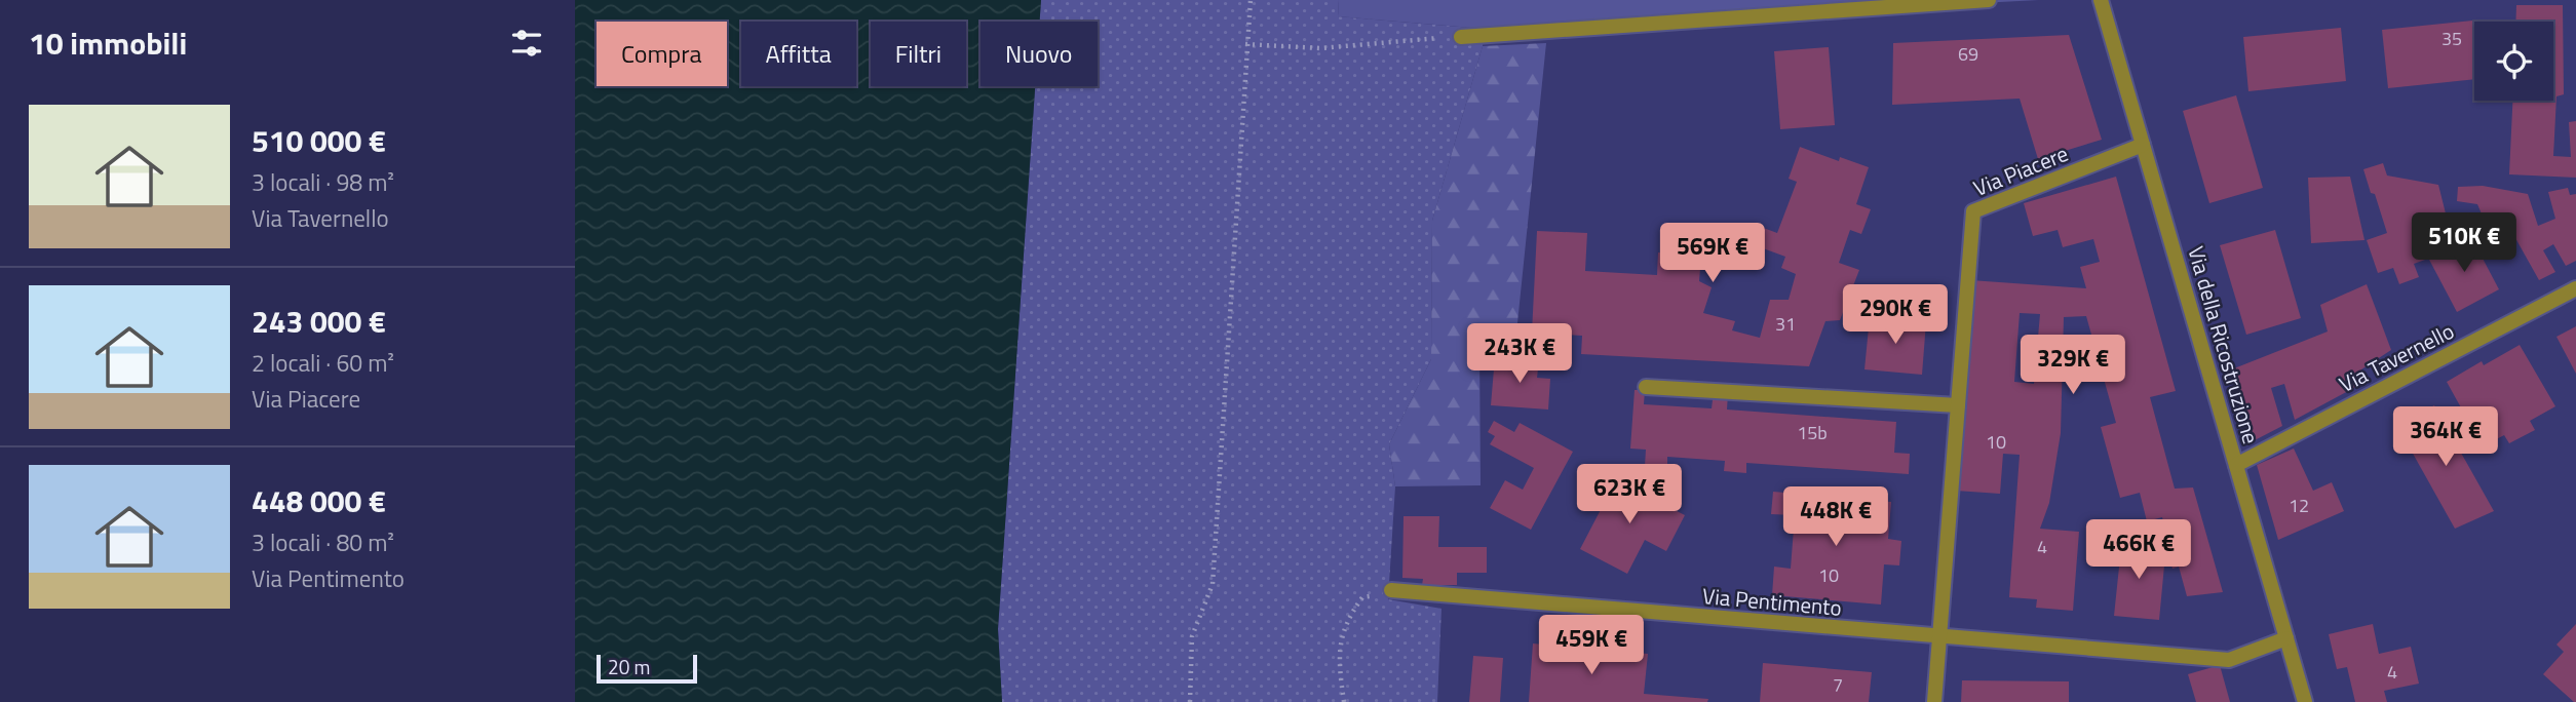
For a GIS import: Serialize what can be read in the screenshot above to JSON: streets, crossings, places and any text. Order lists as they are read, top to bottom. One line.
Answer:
{"streets":{"street":["Via Piacere","Via della Ricostruzione","Via Tavernello","Via Pentimento"]},"crossings":[["Via Piacere","Via della Ricostruzione"],["Via Piacere","Via Pentimento"],["Via della Ricostruzione","Via Tavernello"],["Via della Ricostruzione","Via Pentimento"]],"house_numbers":["35","69","31","15b","10","12","4","10","4","7"],"scale_bar":"20 m","page":{"heading":"10 immobili","chip":["Compra","Affitta","Filtri","Nuovo"],"list":[{"name":"510 000 €","note":"3 locali · 98 m² · Via Tavernello"},{"name":"243 000 €","note":"2 locali · 60 m² · Via Piacere"},{"name":"448 000 €","note":"3 locali · 80 m² · Via Pentimento"}],"price":["510K €","569K €","290K €","243K €","329K €","364K €","623K €","448K €","466K €","459K €"],"scale":"20 m"}}
